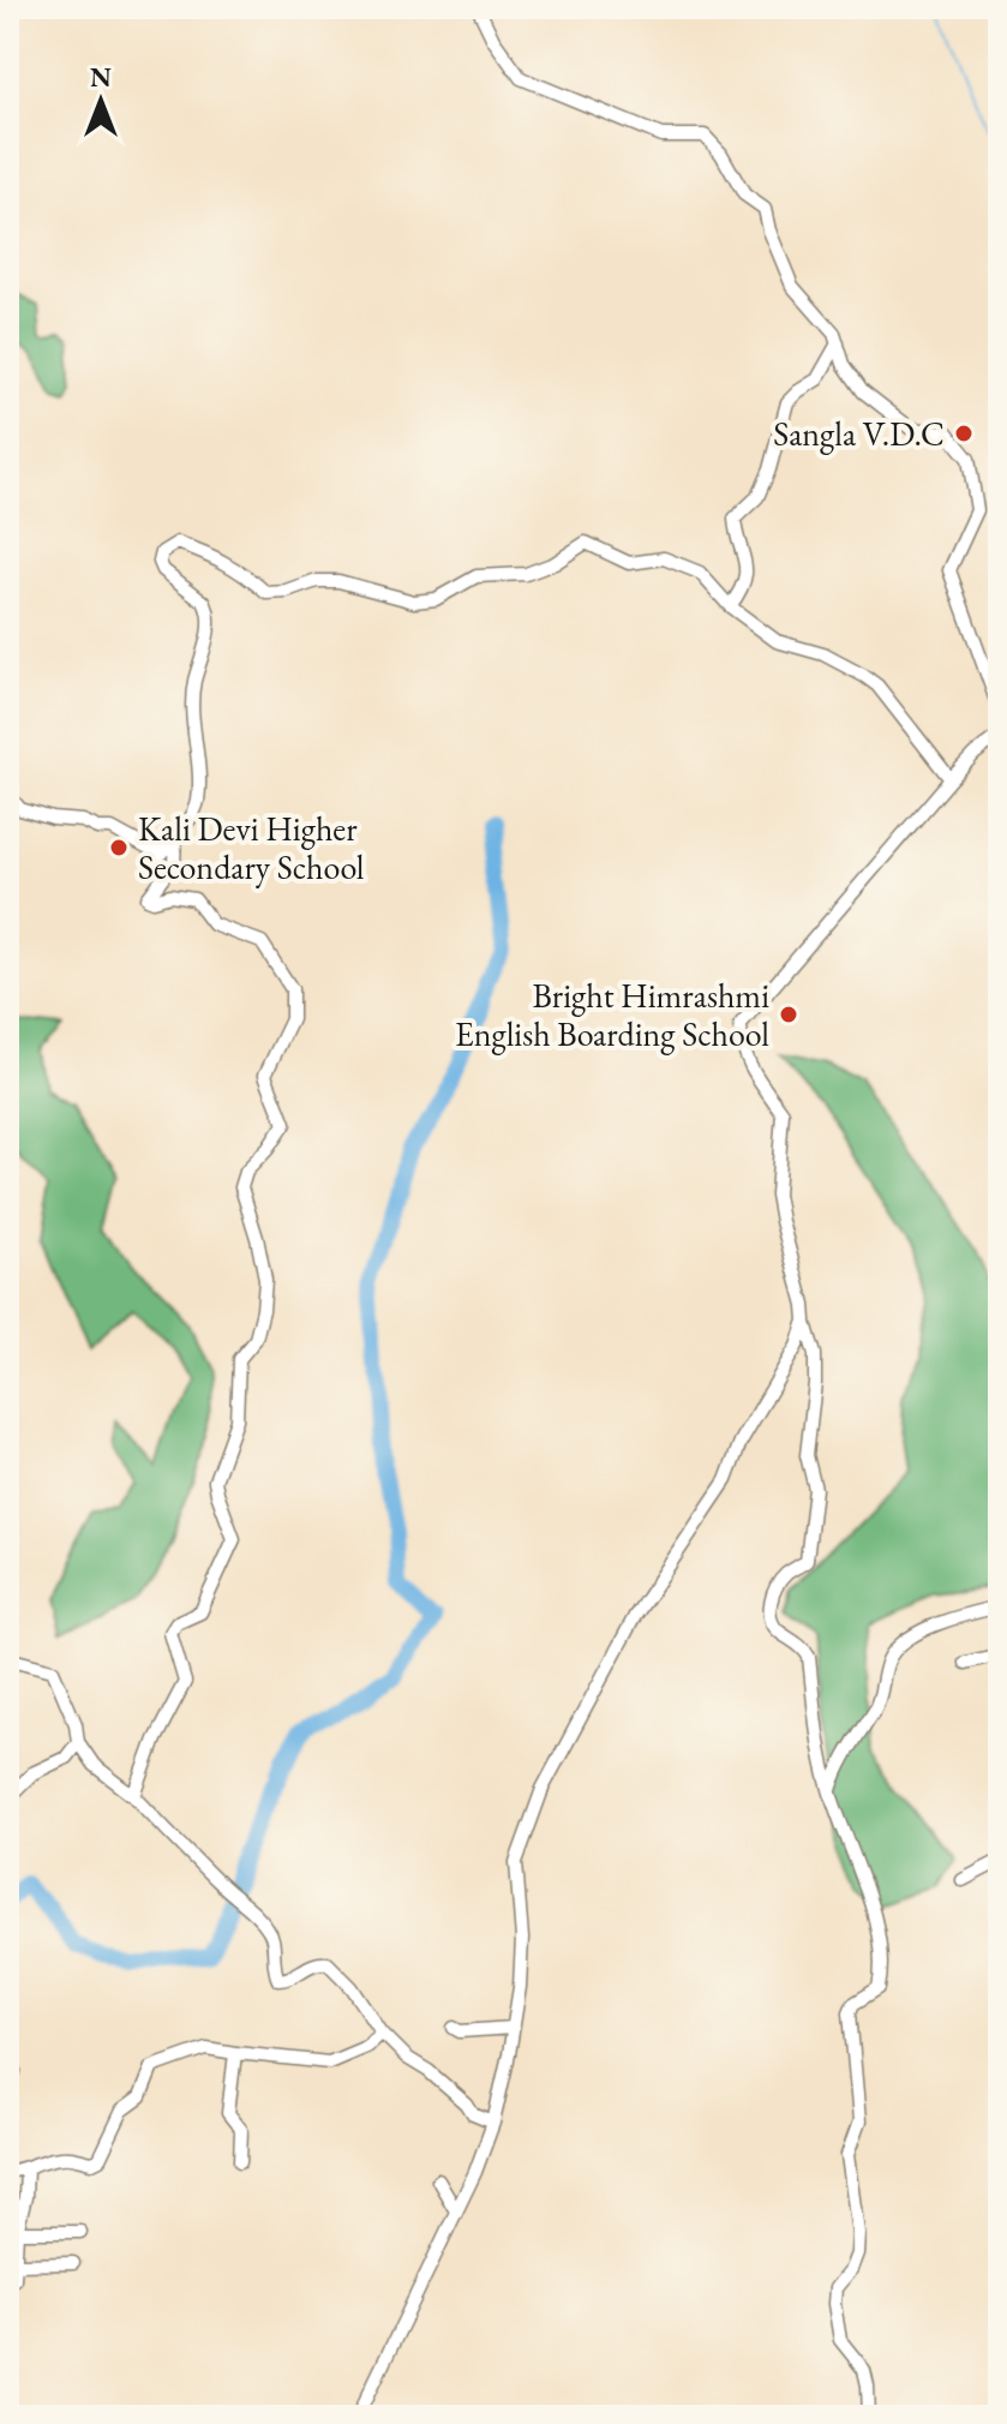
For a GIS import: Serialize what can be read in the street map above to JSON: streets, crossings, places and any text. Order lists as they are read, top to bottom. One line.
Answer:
{"places":["Sangla V.D.C","Kali Devi Higher Secondary School","Bright Himrashmi English Boarding School"],"north":"top"}
